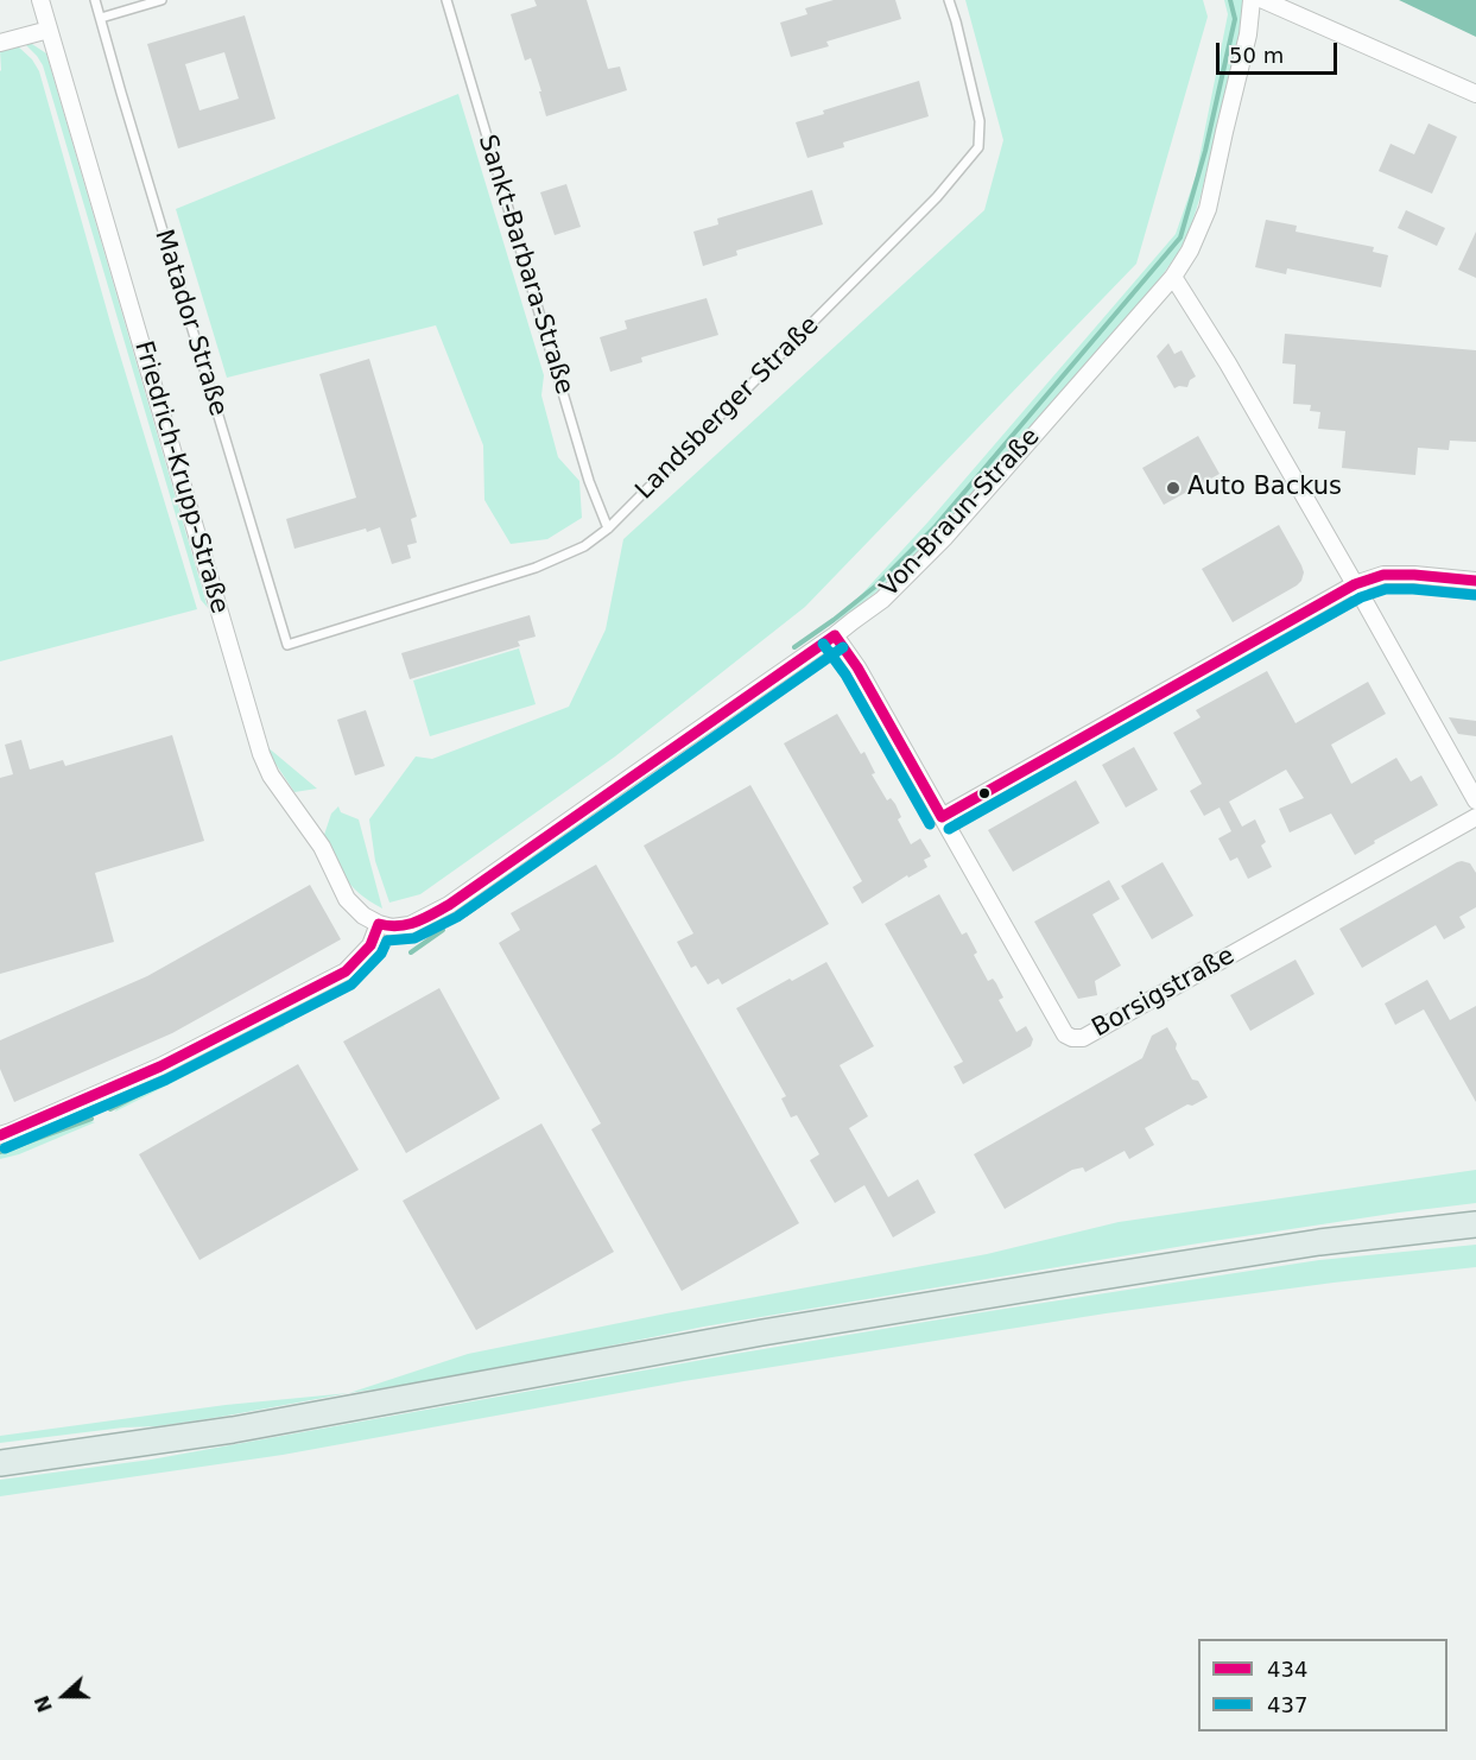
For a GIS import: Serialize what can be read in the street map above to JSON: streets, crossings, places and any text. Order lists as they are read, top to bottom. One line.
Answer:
{"streets":{"street":["Friedrich-Krupp-Straße","Von-Braun-Straße","Borsigstraße"],"lane":["Sankt-Barbara-Straße","Matador Straße","Landsberger Straße"]},"crossings":[["Sankt-Barbara-Straße","Landsberger Straße"],["Matador Straße","Landsberger Straße"],["Friedrich-Krupp-Straße","Von-Braun-Straße"],["Von-Braun-Straße","Borsigstraße"]],"places":["Auto Backus"],"lines":["transit line 434","transit line 437"],"legend":["434","437"],"scale_bar":"50 m","north":"left"}
